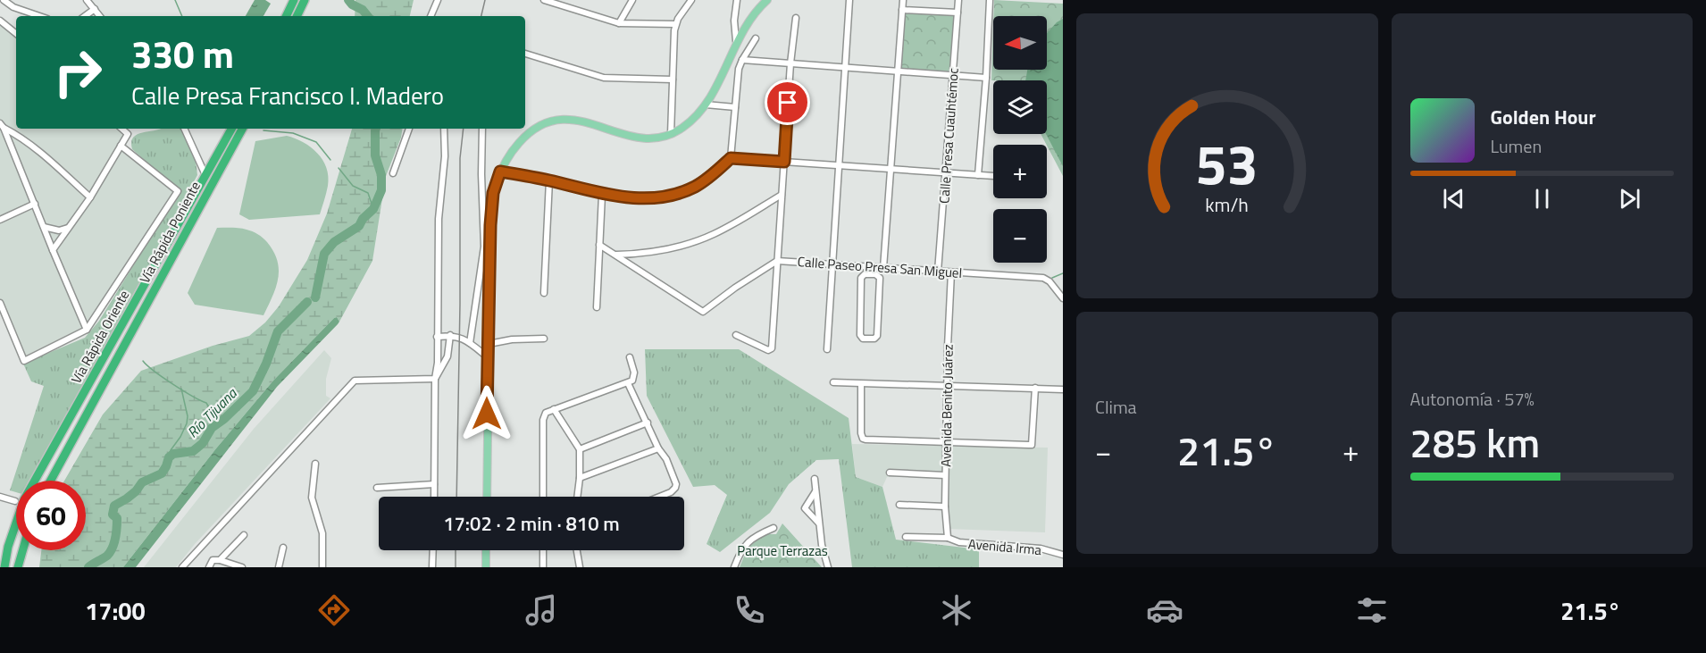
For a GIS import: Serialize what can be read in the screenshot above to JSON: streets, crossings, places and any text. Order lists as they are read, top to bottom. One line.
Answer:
{"streets":{"highway":["Vía Rápida Poniente","Vía Rápida Oriente"],"street":["Calle Presa Cuauhtémoc","Calle Paseo Presa San Miguel","Avenida Benito Juárez","Avenida Irma"]},"crossings":[["Calle Presa Cuauhtémoc","Calle Paseo Presa San Miguel"],["Calle Paseo Presa San Miguel","Avenida Benito Juárez"],["Avenida Benito Juárez","Avenida Irma"]],"water":["Río Tijuana"],"parks":["Parque Terrazas"],"north":"left","page":{"map_buttons":["+","−"],"turn":["330 m","Calle Presa Francisco I. Madero"],"song":["Golden Hour","Lumen"],"tile":["Clima",["Autonomía · 57%","285 km"]],"heat":["−","21.5°","+"],"limit":"60","trip":"17:02 · 2 min · 810 m","tabs":["17:00","21.5°"],"gauge":["53","km/h"]}}
